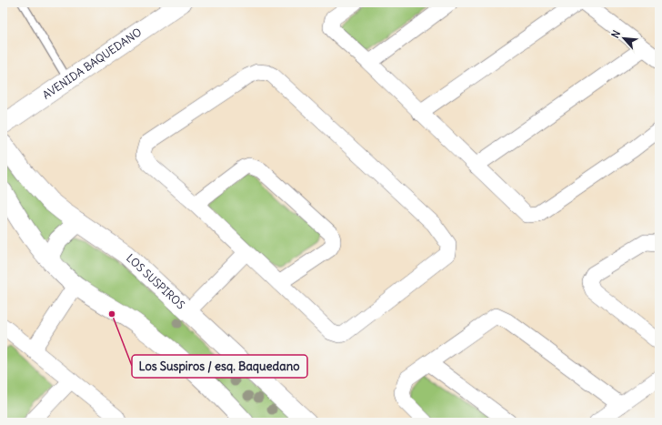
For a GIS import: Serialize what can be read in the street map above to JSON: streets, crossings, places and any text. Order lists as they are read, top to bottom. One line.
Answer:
{"streets":{"street":["AVENIDA BAQUEDANO","LOS SUSPIROS"]},"places":["Los Suspiros / esq. Baquedano"],"north":"top left"}
